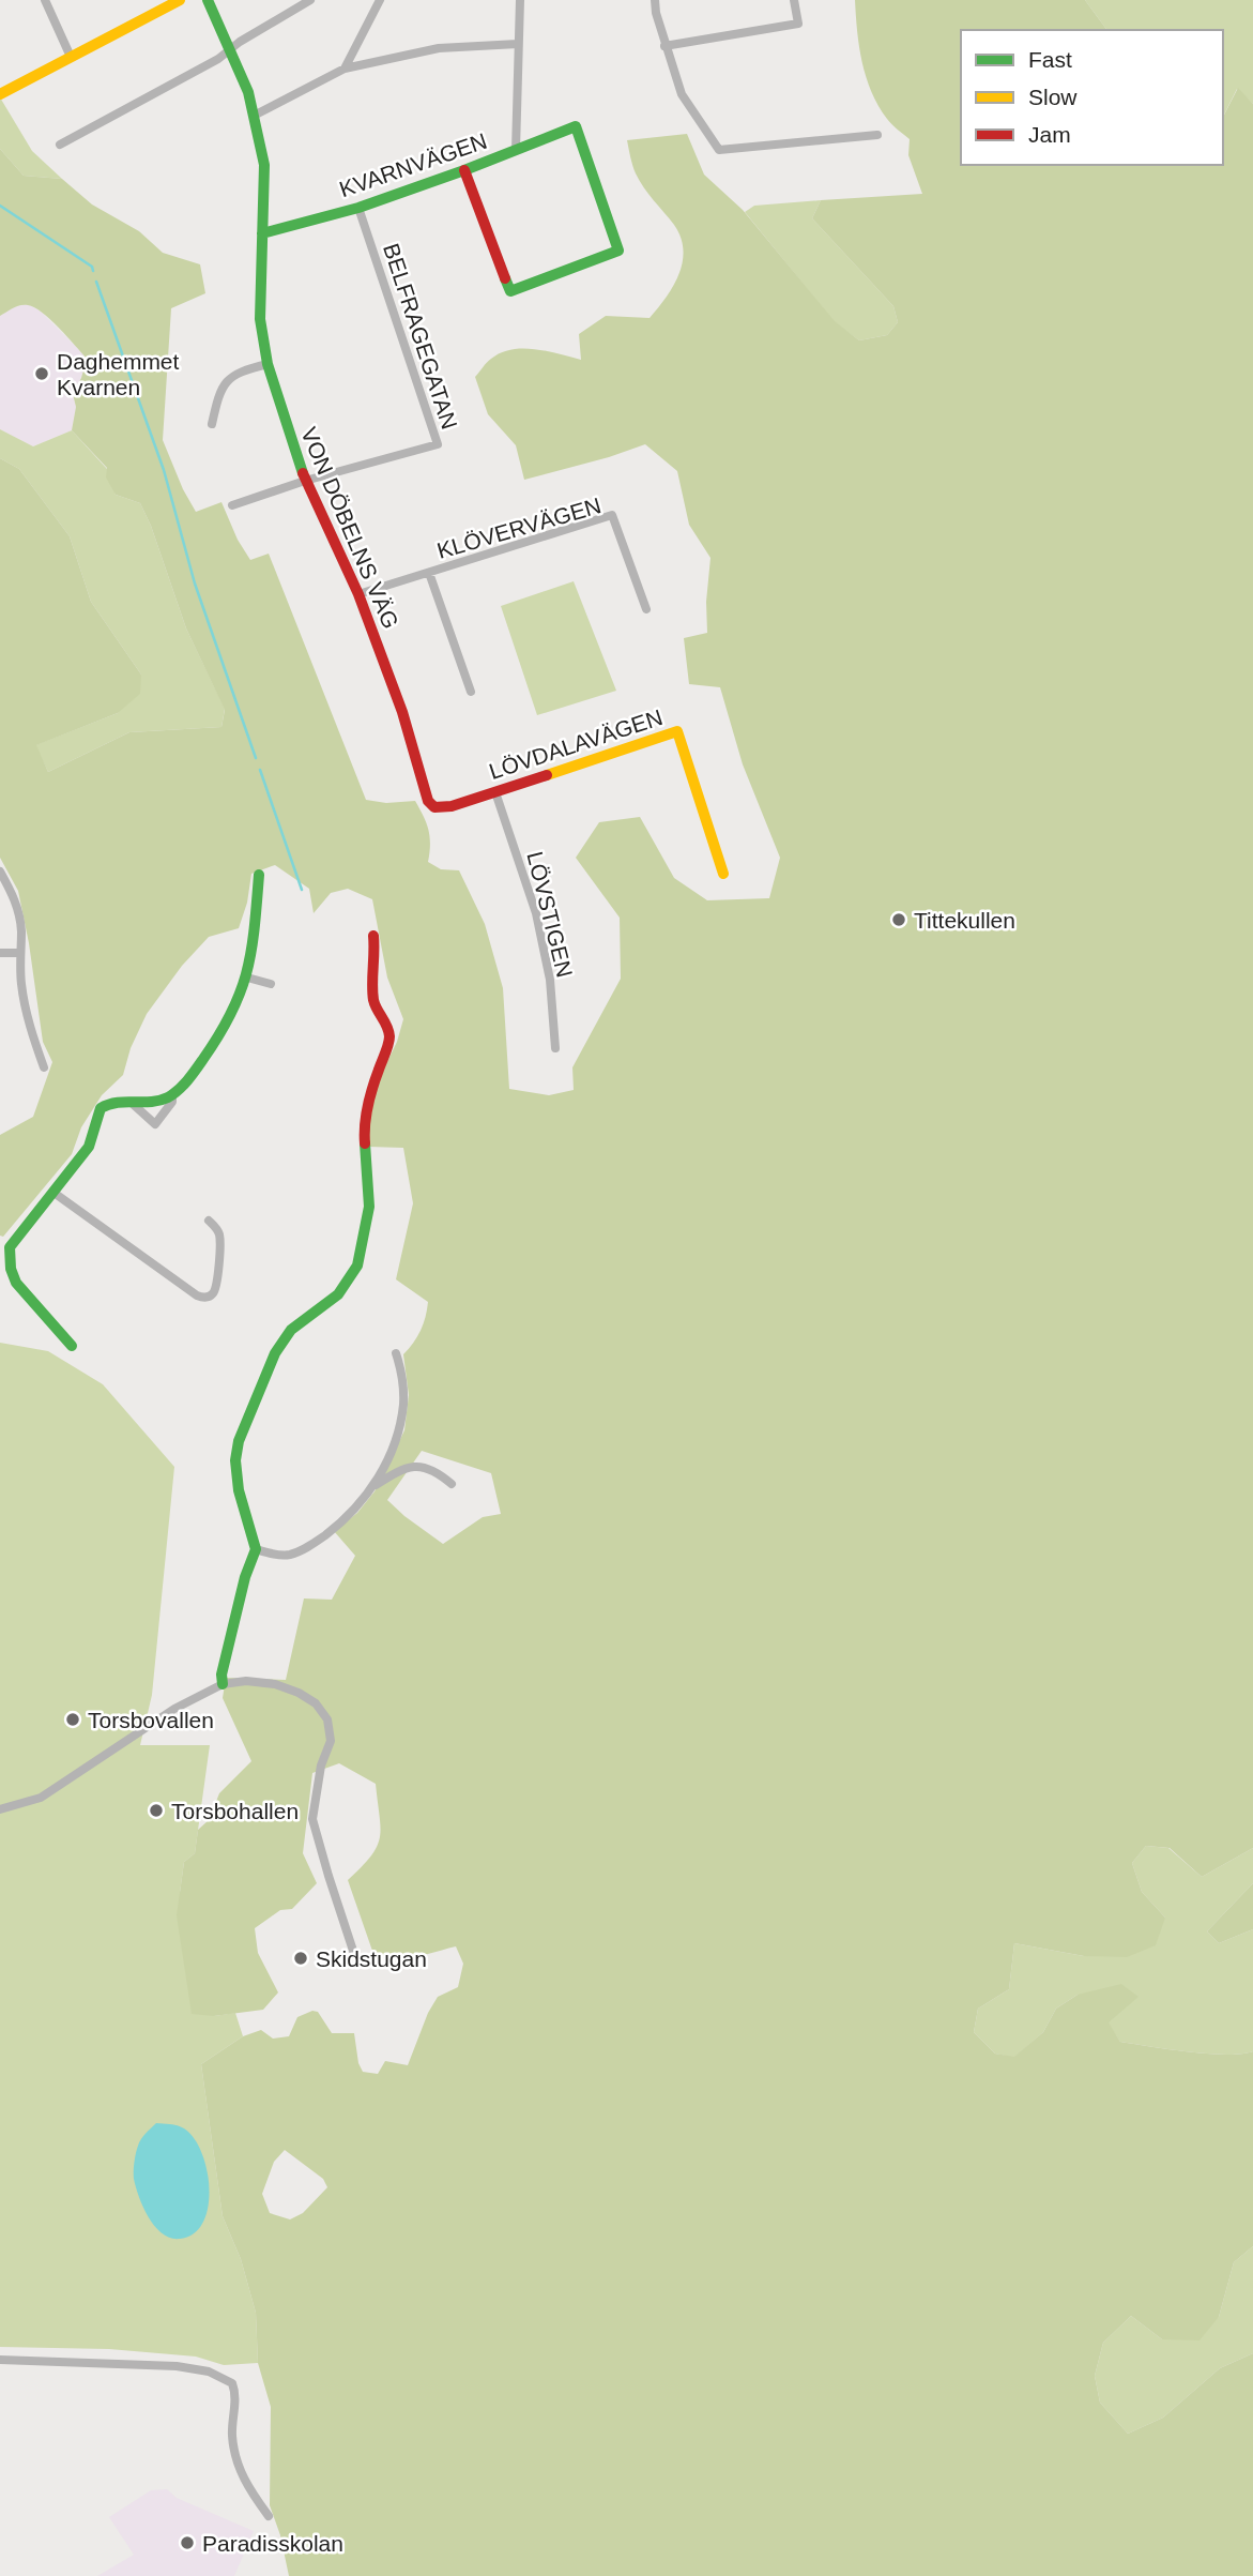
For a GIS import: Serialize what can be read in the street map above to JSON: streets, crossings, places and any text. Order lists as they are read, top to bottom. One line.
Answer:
{"streets":{"street":["KVARNVÄGEN","BELFRAGEGATAN","VON DÖBELNS VÄG","KLÖVERVÄGEN","LÖVDALAVÄGEN","LÖVSTIGEN"]},"crossings":[["KVARNVÄGEN","BELFRAGEGATAN"],["KVARNVÄGEN","VON DÖBELNS VÄG"],["BELFRAGEGATAN","VON DÖBELNS VÄG"],["VON DÖBELNS VÄG","KLÖVERVÄGEN"],["VON DÖBELNS VÄG","LÖVDALAVÄGEN"],["LÖVDALAVÄGEN","LÖVSTIGEN"]],"places":["Daghemmet Kvarnen","Tittekullen","Torsbovallen","Torsbohallen","Skidstugan","Paradisskolan"],"legend":["Fast","Slow","Jam"]}
